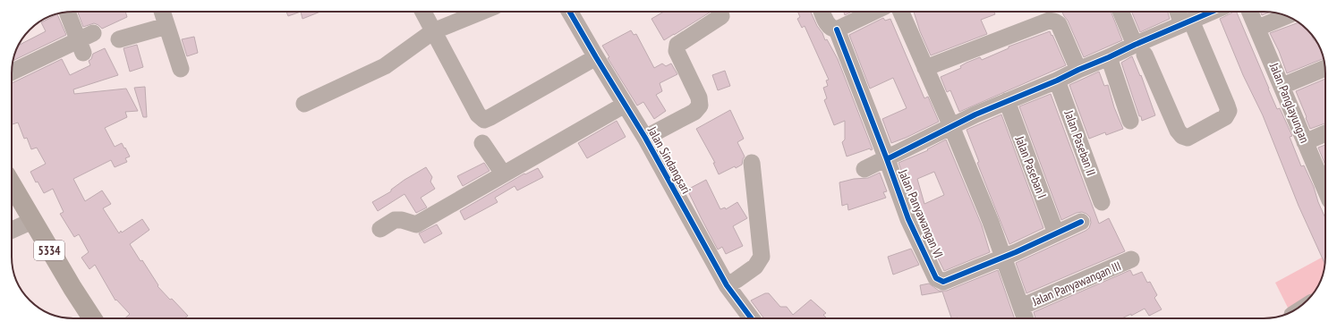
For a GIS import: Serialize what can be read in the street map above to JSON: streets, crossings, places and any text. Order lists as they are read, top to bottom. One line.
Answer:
{"streets":{"main road":["5334"],"street":["Jalan Panglayungan","Jalan Paseban II","Jalan Sindangsari","Jalan Paseban I","Jalan Panyawangan VI","Jalan Panyawangan III"]},"crossings":[["Jalan Paseban I","Jalan Panyawangan VI"]]}
